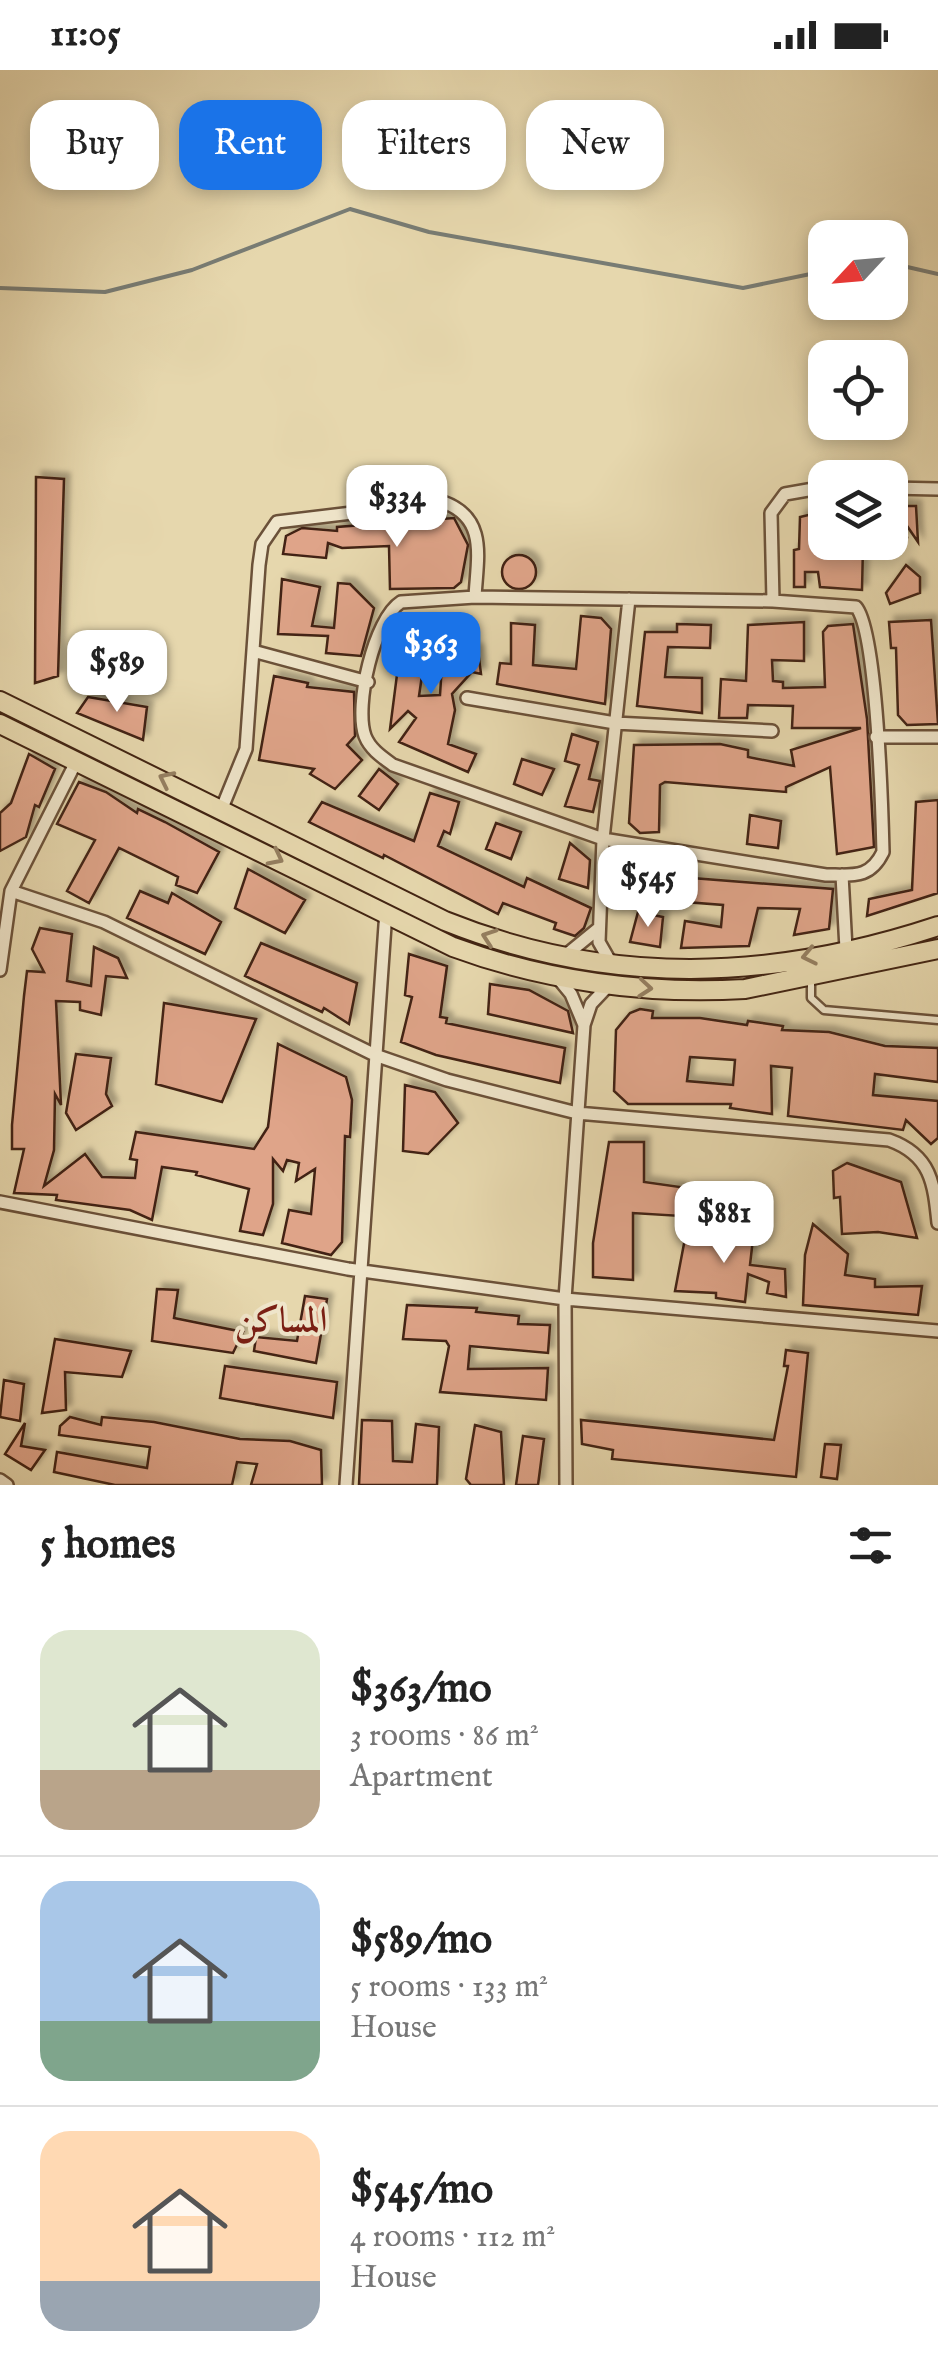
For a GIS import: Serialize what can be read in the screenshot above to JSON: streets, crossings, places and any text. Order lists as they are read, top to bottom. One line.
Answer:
{"districts":["المساكن"],"north":"bottom left","page":{"status":"11:05","chip":["Buy","Rent","Filters","New"],"price":["$334","$363","$589","$545","$881"],"heading":"5 homes","list":[{"name":"$363/mo","note":"3 rooms · 86 m² · Apartment"},{"name":"$589/mo","note":"5 rooms · 133 m² · House"},{"name":"$545/mo","note":"4 rooms · 112 m² · House"}]}}
